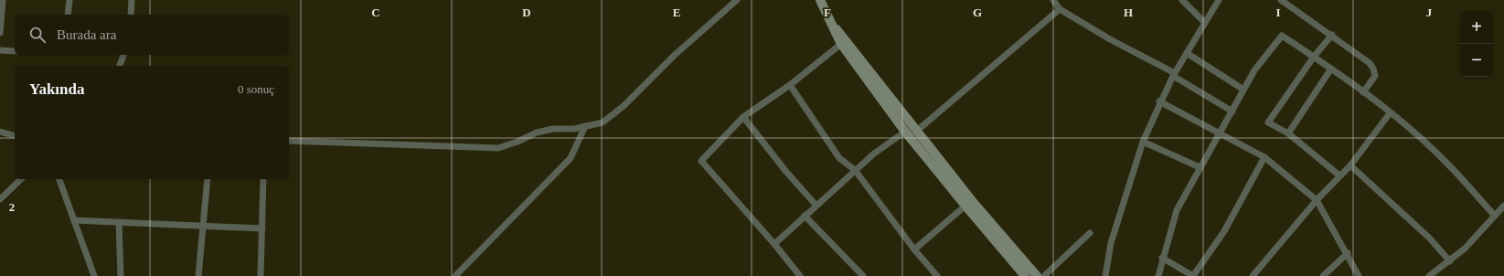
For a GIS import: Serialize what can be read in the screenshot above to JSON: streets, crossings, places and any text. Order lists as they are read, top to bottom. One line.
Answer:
{"page":{"map_buttons":["+","−"],"search":"Burada ara","heading":["Yakında","0 sonuç"]},"grid":{"columns":["C","D","E","F","G","H","I","J"],"rows":["2"]}}
